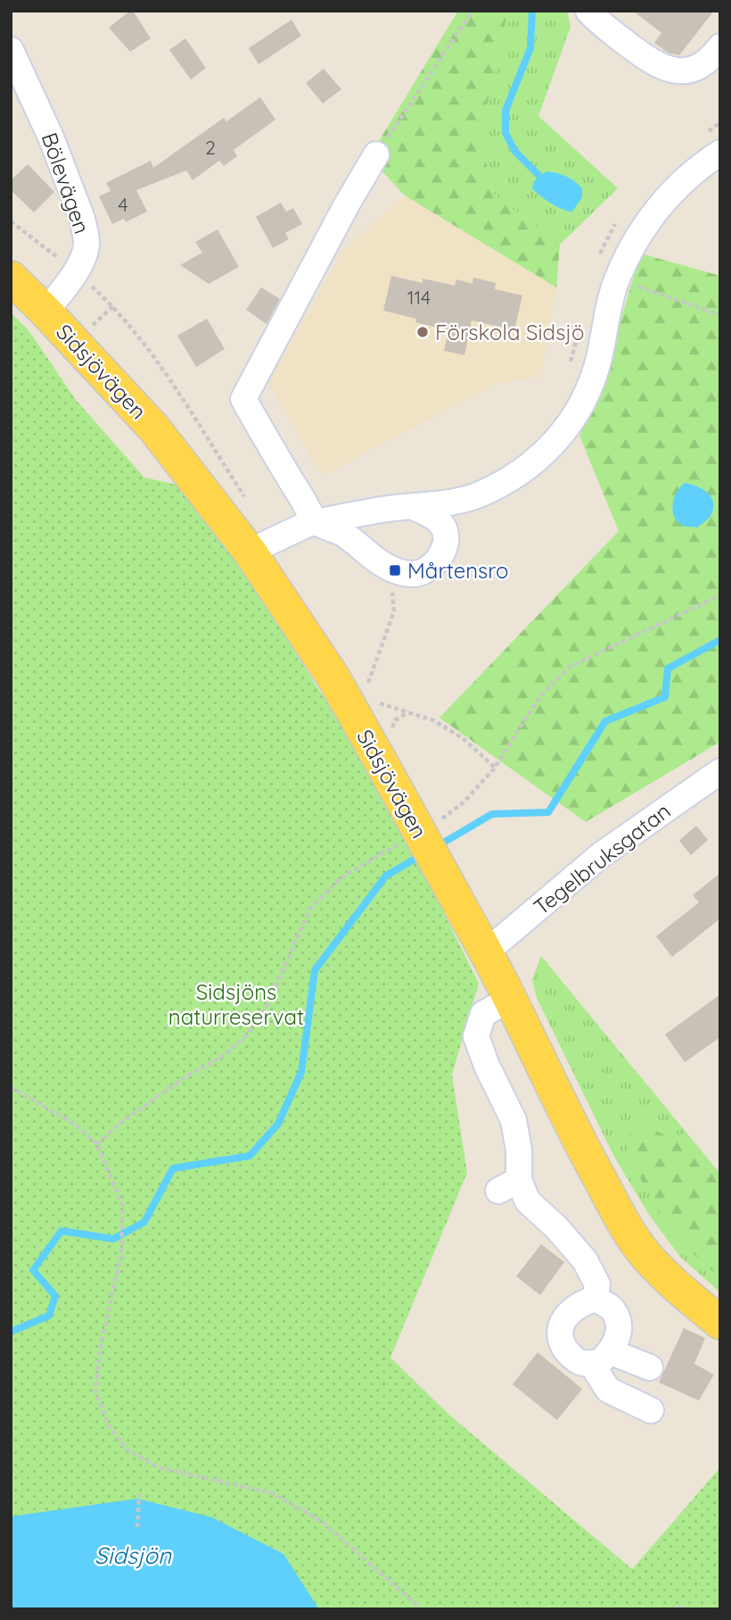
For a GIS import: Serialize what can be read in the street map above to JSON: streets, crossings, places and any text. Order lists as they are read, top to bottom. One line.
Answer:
{"streets":{"main road":["Sidsjövägen"],"street":["Bölevägen","Tegelbruksgatan"]},"crossings":[["Bölevägen","Sidsjövägen"],["Sidsjövägen","Tegelbruksgatan"]],"water":["Sidsjön"],"parks":["Sidsjöns naturreservat"],"places":{"other":["Förskola Sidsjö"],"transit":["Mårtensro"]},"house_numbers":["2","4","114"]}
